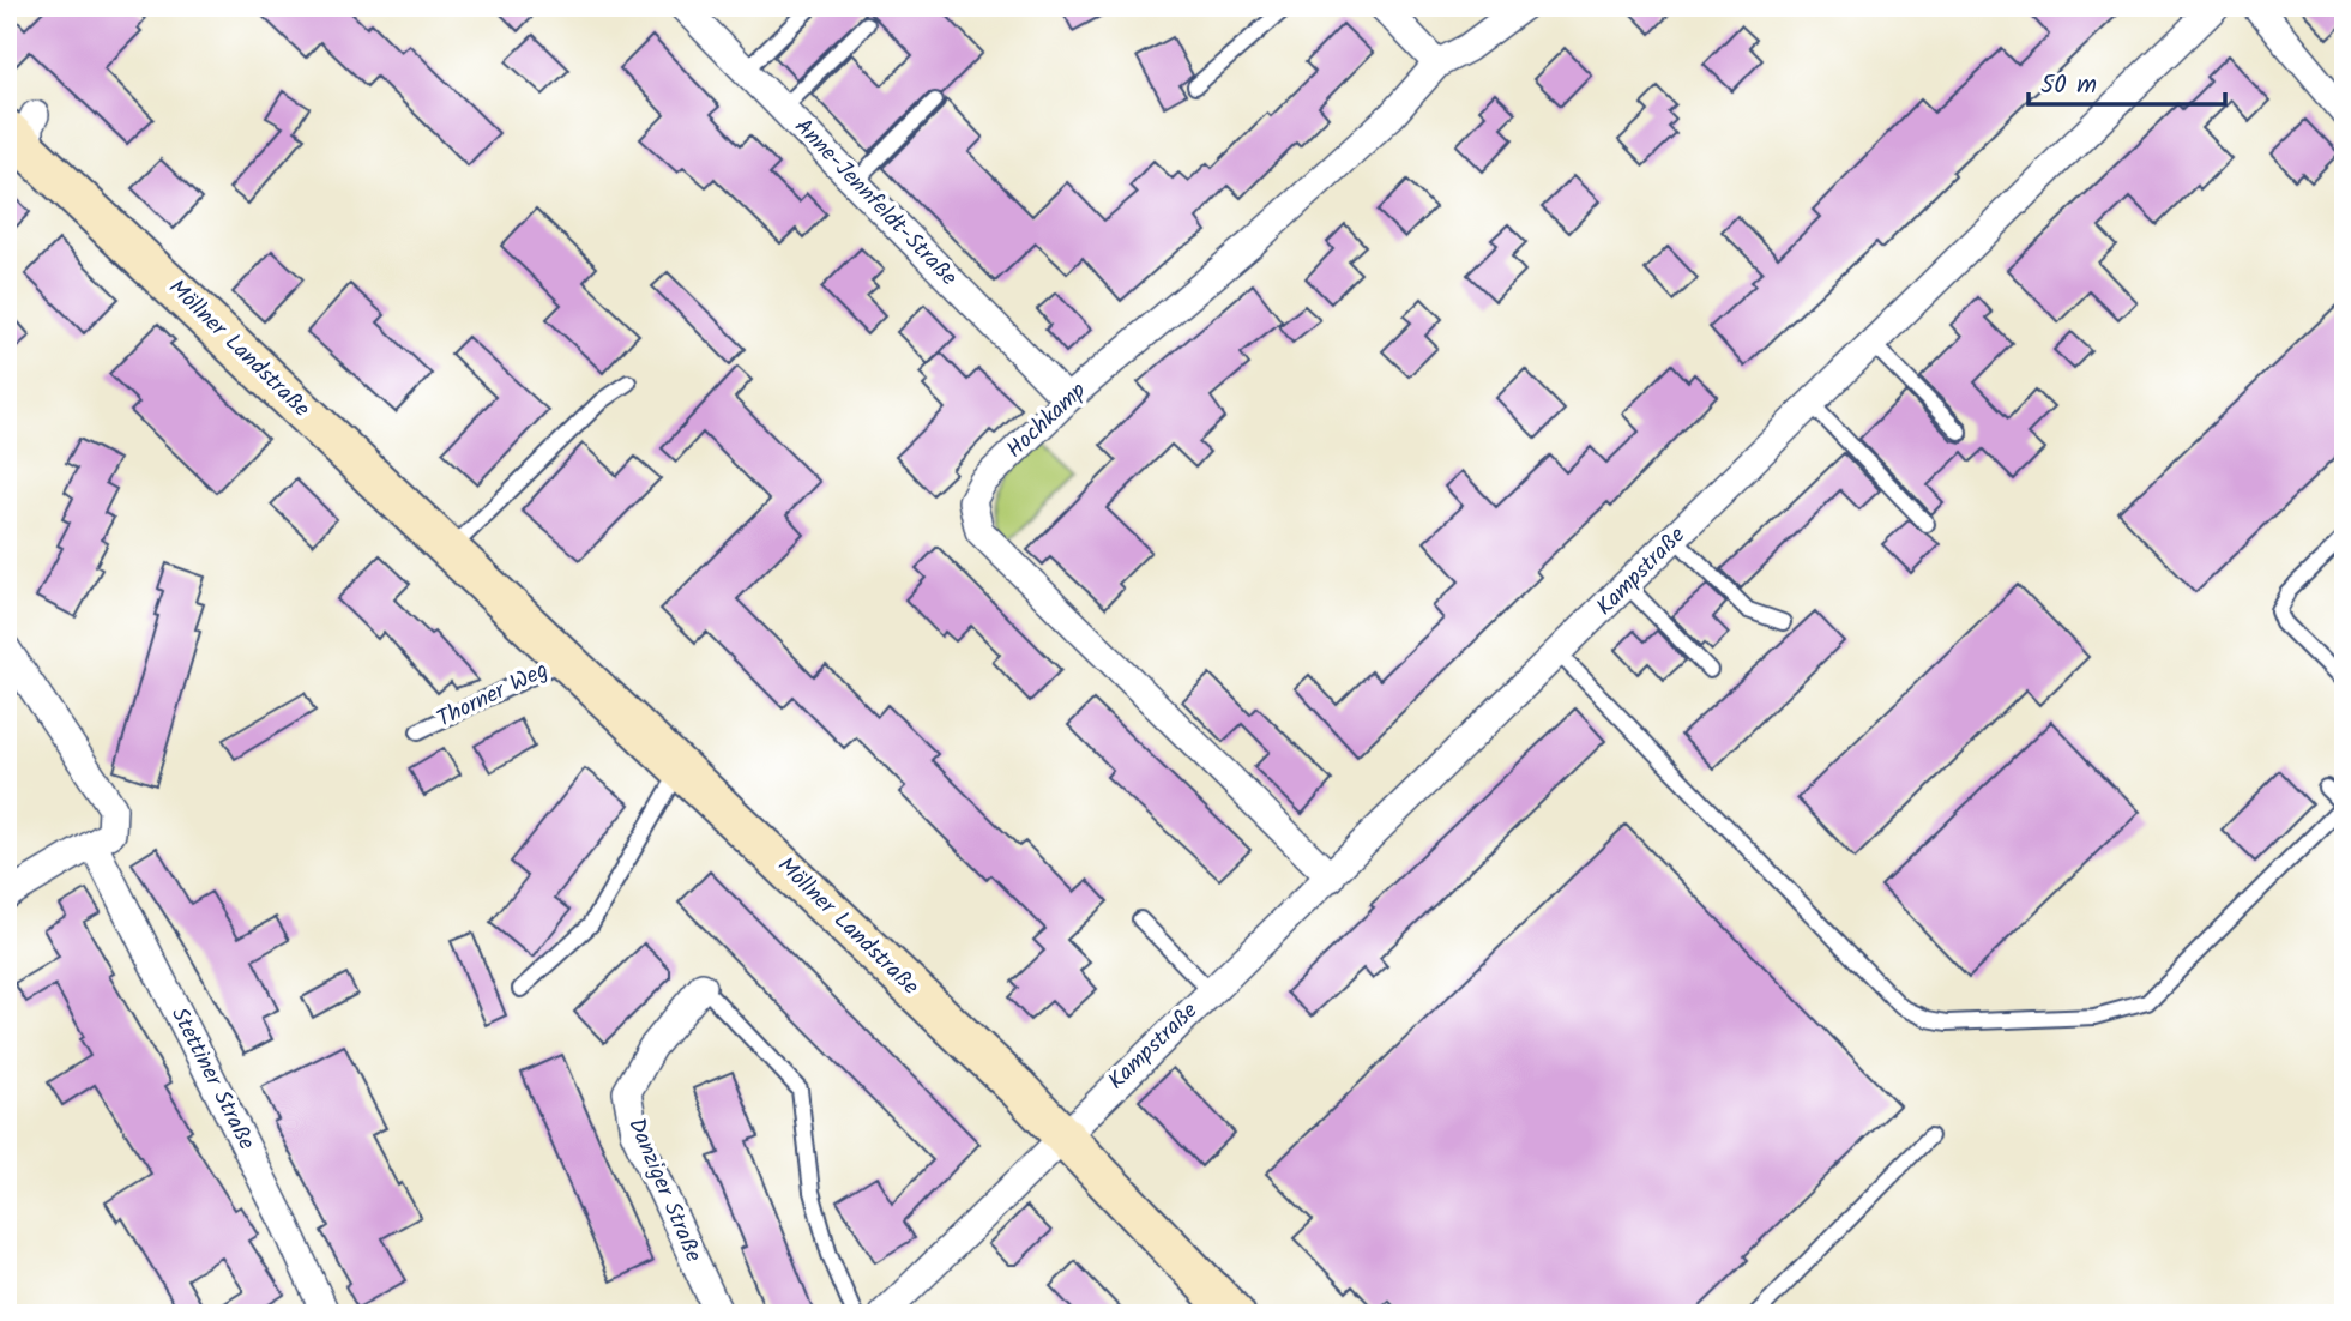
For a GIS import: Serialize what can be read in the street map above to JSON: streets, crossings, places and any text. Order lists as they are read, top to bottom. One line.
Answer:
{"streets":{"main road":["Möllner Landstraße"],"street":["Anne-Jennfeldt-Straße","Hochkamp","Kampstraße","Stettiner Straße","Danziger Straße"],"lane":["Thorner Weg"]},"crossings":[["Anne-Jennfeldt-Straße","Hochkamp"],["Möllner Landstraße","Kampstraße"],["Möllner Landstraße","Thorner Weg"],["Hochkamp","Kampstraße"]],"scale_bar":"50 m"}
